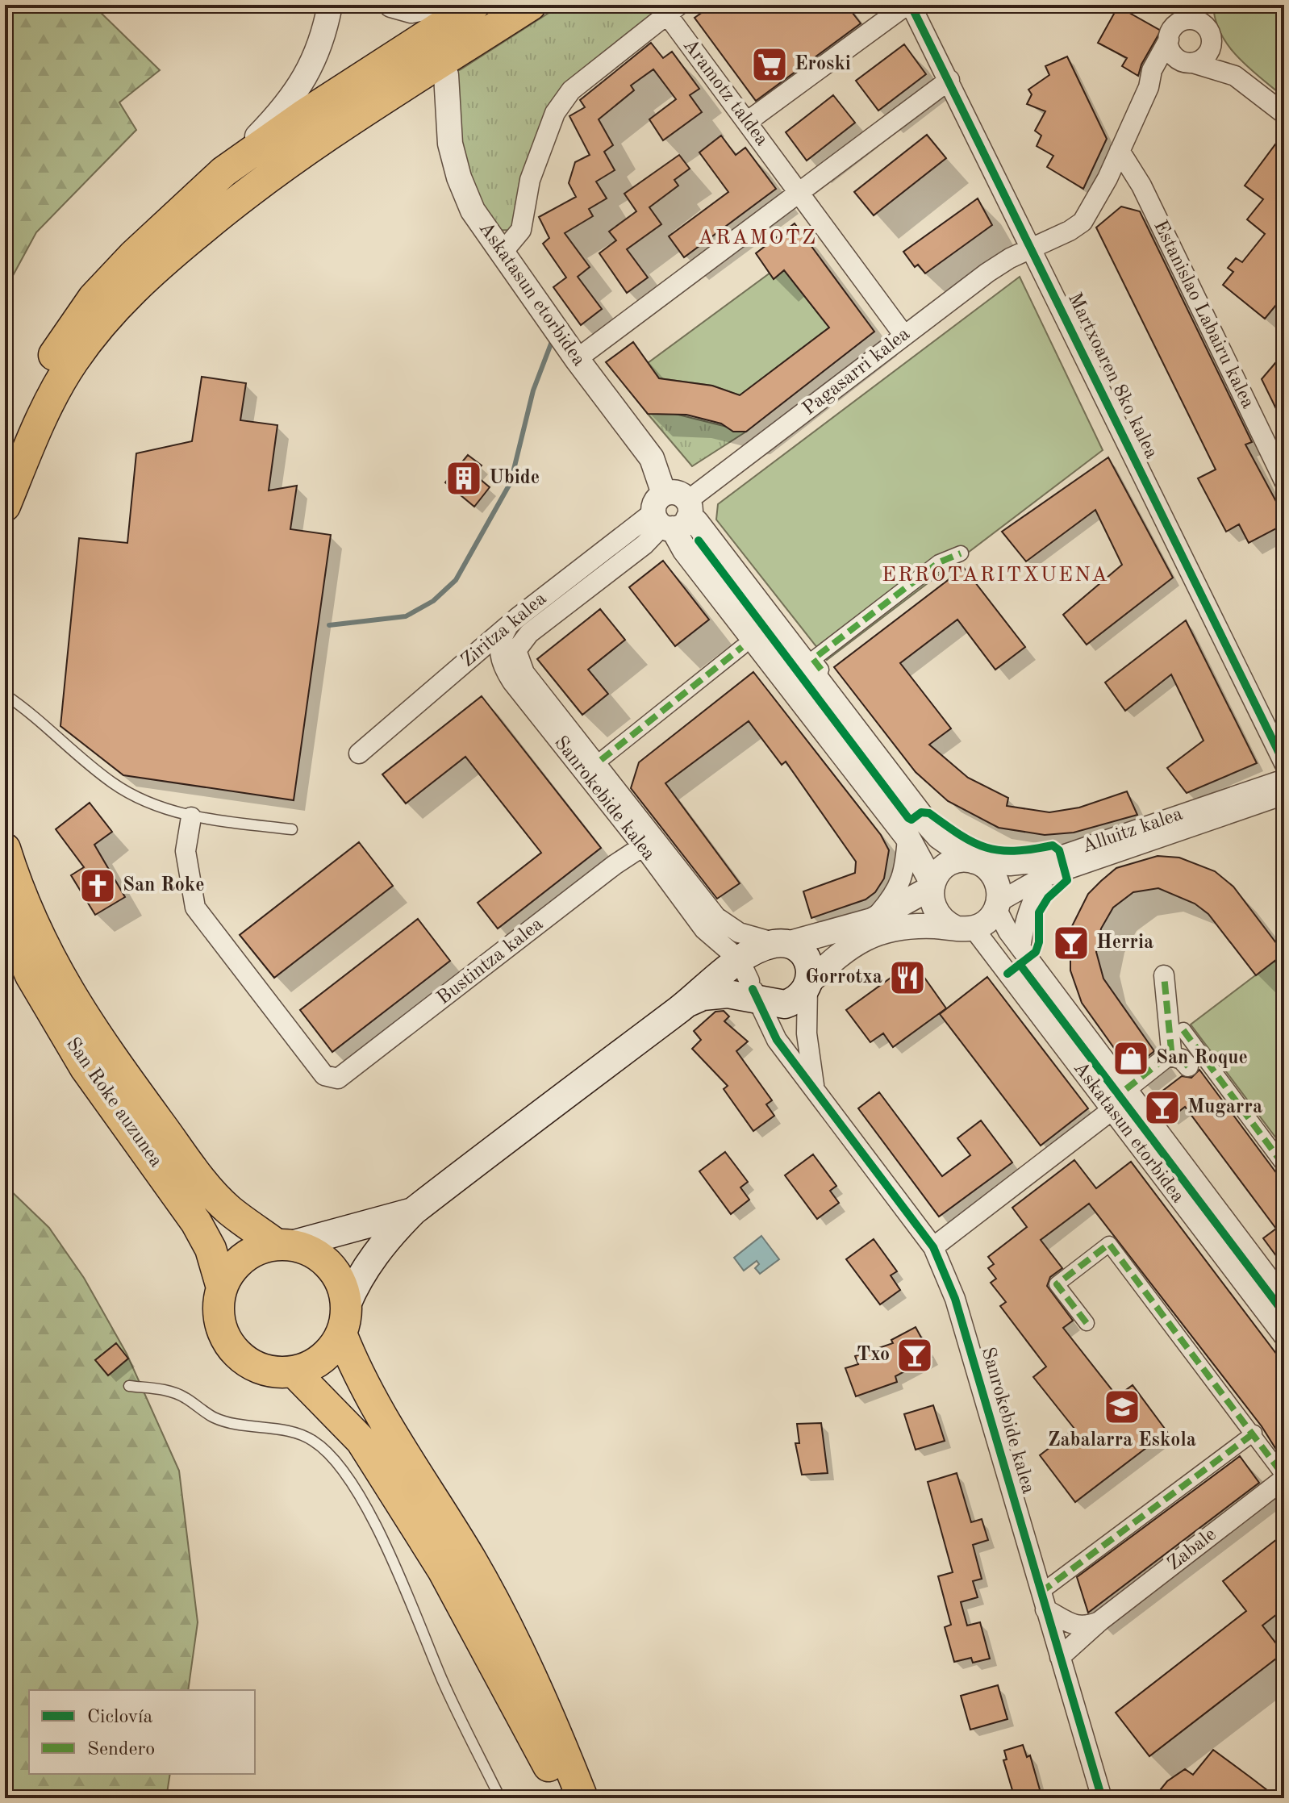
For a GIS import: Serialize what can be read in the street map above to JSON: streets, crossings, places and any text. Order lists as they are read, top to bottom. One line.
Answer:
{"streets":{"main road":["San Roke auzunea"],"street":["Aramotz taldea","Askatasun etorbidea","Estanislao Labairu kalea","Pagasarri kalea","Martxoaren 8ko kalea","Ziritza kalea","Sanrokebide kalea","Alluitz kalea","Bustintza kalea","Zabale"]},"crossings":[["Aramotz taldea","Askatasun etorbidea"],["Aramotz taldea","Martxoaren 8ko kalea"],["Askatasun etorbidea","Pagasarri kalea"],["Askatasun etorbidea","Ziritza kalea"],["Askatasun etorbidea","Alluitz kalea"],["Estanislao Labairu kalea","Pagasarri kalea"],["Pagasarri kalea","Martxoaren 8ko kalea"],["Pagasarri kalea","Ziritza kalea"],["Ziritza kalea","Sanrokebide kalea"],["Sanrokebide kalea","Bustintza kalea"],["Sanrokebide kalea","Zabale"]],"districts":["ARAMOTZ","ERROTARITXUENA"],"places":{"supermarket":["Eroski"],"building":["Ubide"],"church":["San Roke"],"bar":["Herria","Mugarra","Txo"],"restaurant":["Gorrotxa"],"shop":["San Roque"],"school or university":["Zabalarra Eskola"]},"legend":["Ciclovía","Sendero"]}
